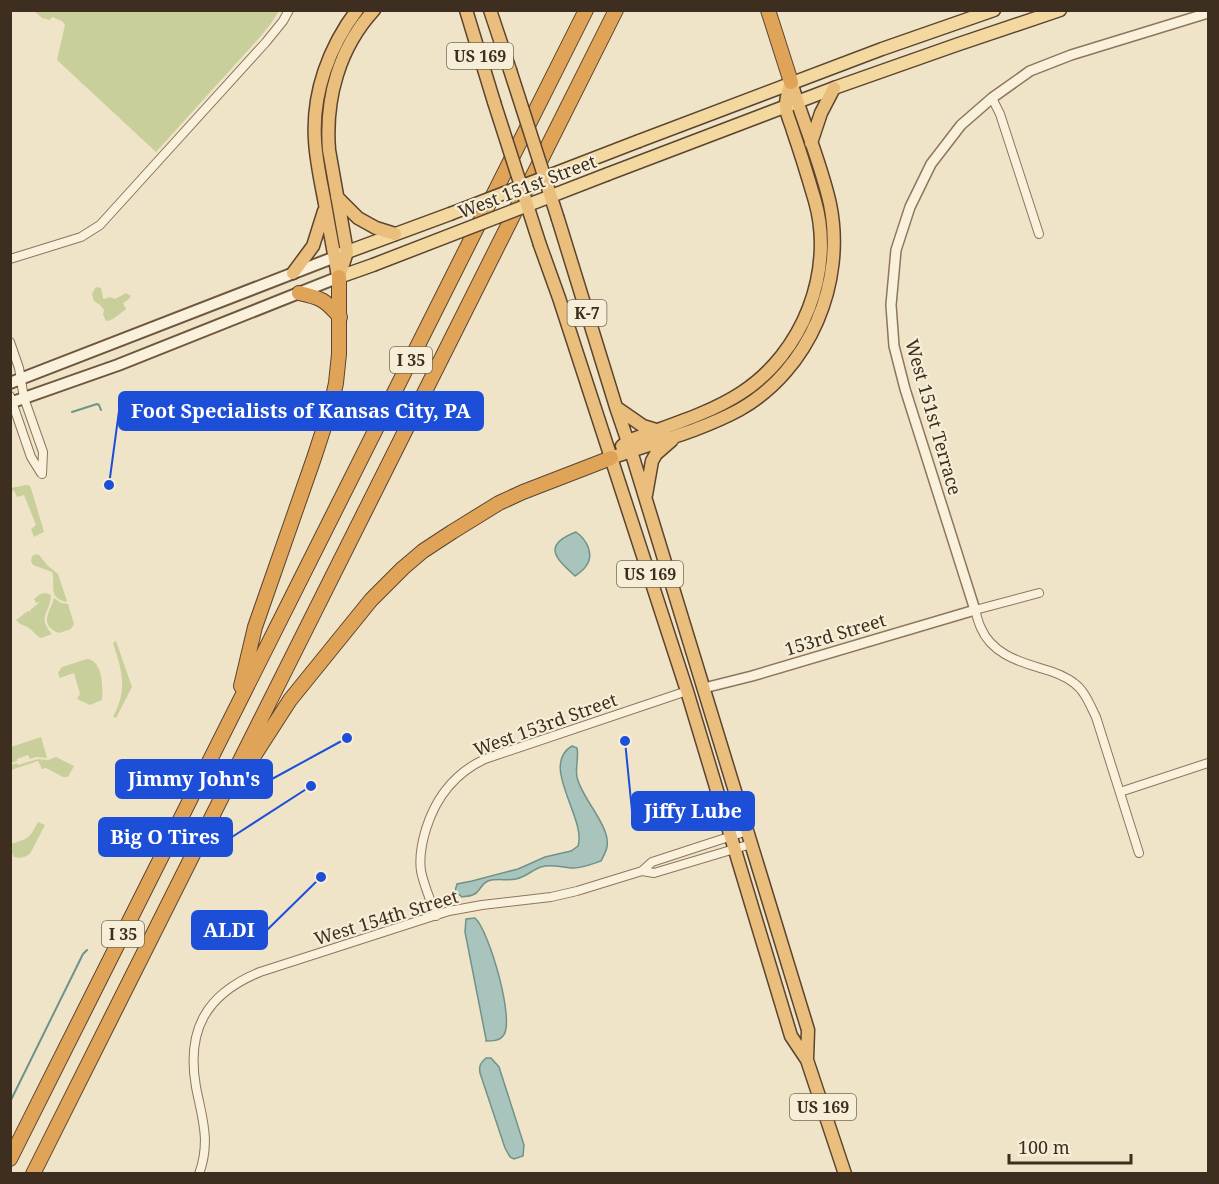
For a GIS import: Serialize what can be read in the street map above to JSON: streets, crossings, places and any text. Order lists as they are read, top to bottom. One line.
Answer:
{"streets":{"highway":["US 169","K-7","I 35"],"main road":["West 151st Street"],"street":["West 151st Terrace","153rd Street","West 153rd Street","West 154th Street"]},"crossings":[["US 169","West 151st Street"],["US 169","K-7"],["US 169","153rd Street"],["US 169","West 153rd Street"],["US 169","West 154th Street"],["West 151st Terrace","153rd Street"],["West 153rd Street","West 154th Street"]],"places":["Foot Specialists of Kansas City, PA","Jimmy John's","Jiffy Lube","Big O Tires","ALDI"],"scale_bar":"100 m"}
